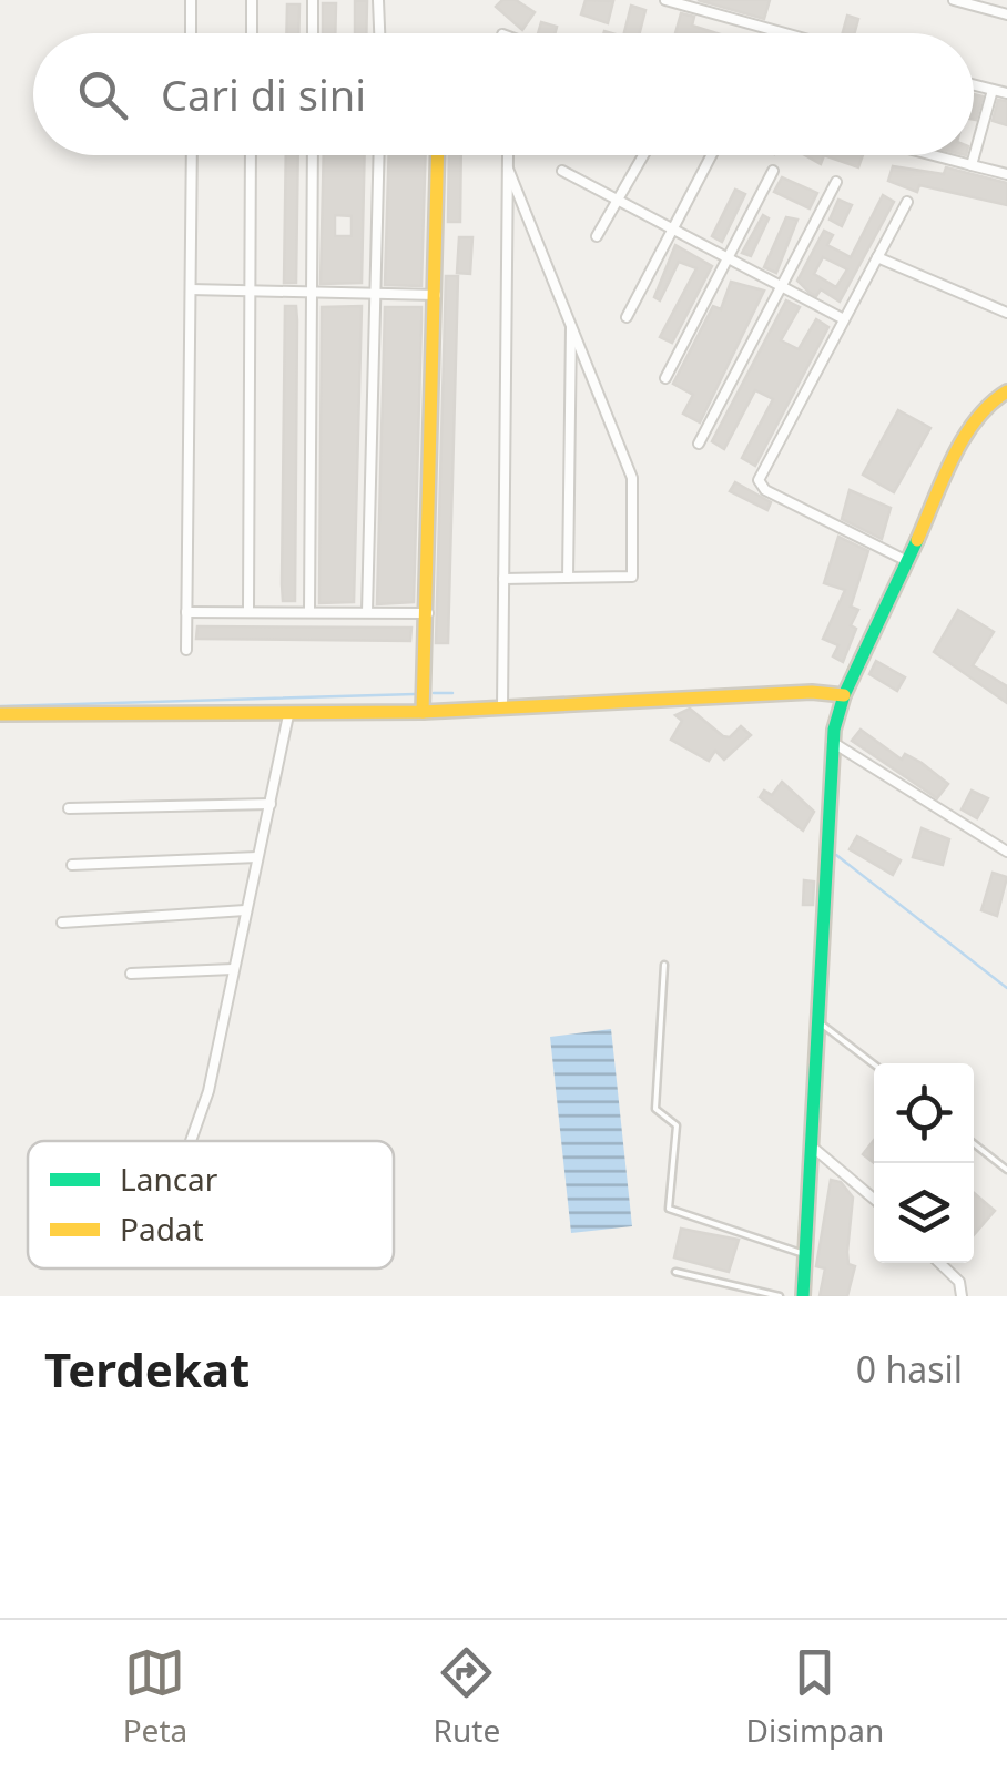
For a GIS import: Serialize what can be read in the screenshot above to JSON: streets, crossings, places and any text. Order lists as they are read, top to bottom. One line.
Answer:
{"legend":["Lancar","Padat"],"page":{"search":"Cari di sini","heading":["Terdekat","0 hasil"],"nav":["Peta","Rute","Disimpan"]}}
